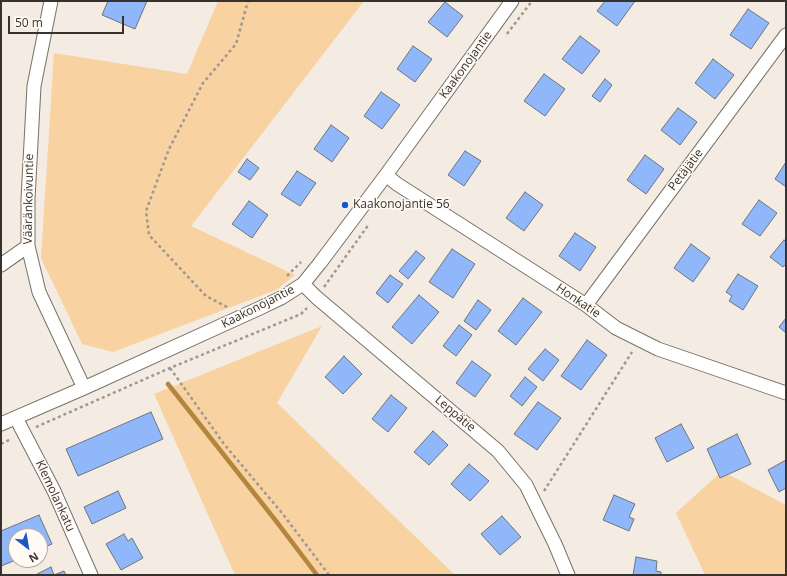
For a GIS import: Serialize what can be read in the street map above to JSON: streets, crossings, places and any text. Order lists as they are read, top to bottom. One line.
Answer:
{"streets":{"street":["Kaakonojantie","Petäjätie","Vääränkoivuntie","Honkatie","Leppätie","Klemolankatu"]},"crossings":[["Kaakonojantie","Vääränkoivuntie"],["Kaakonojantie","Honkatie"],["Kaakonojantie","Leppätie"],["Kaakonojantie","Klemolankatu"],["Petäjätie","Honkatie"]],"places":["Kaakonojantie 56"],"scale_bar":"50 m","north":"bottom right"}
